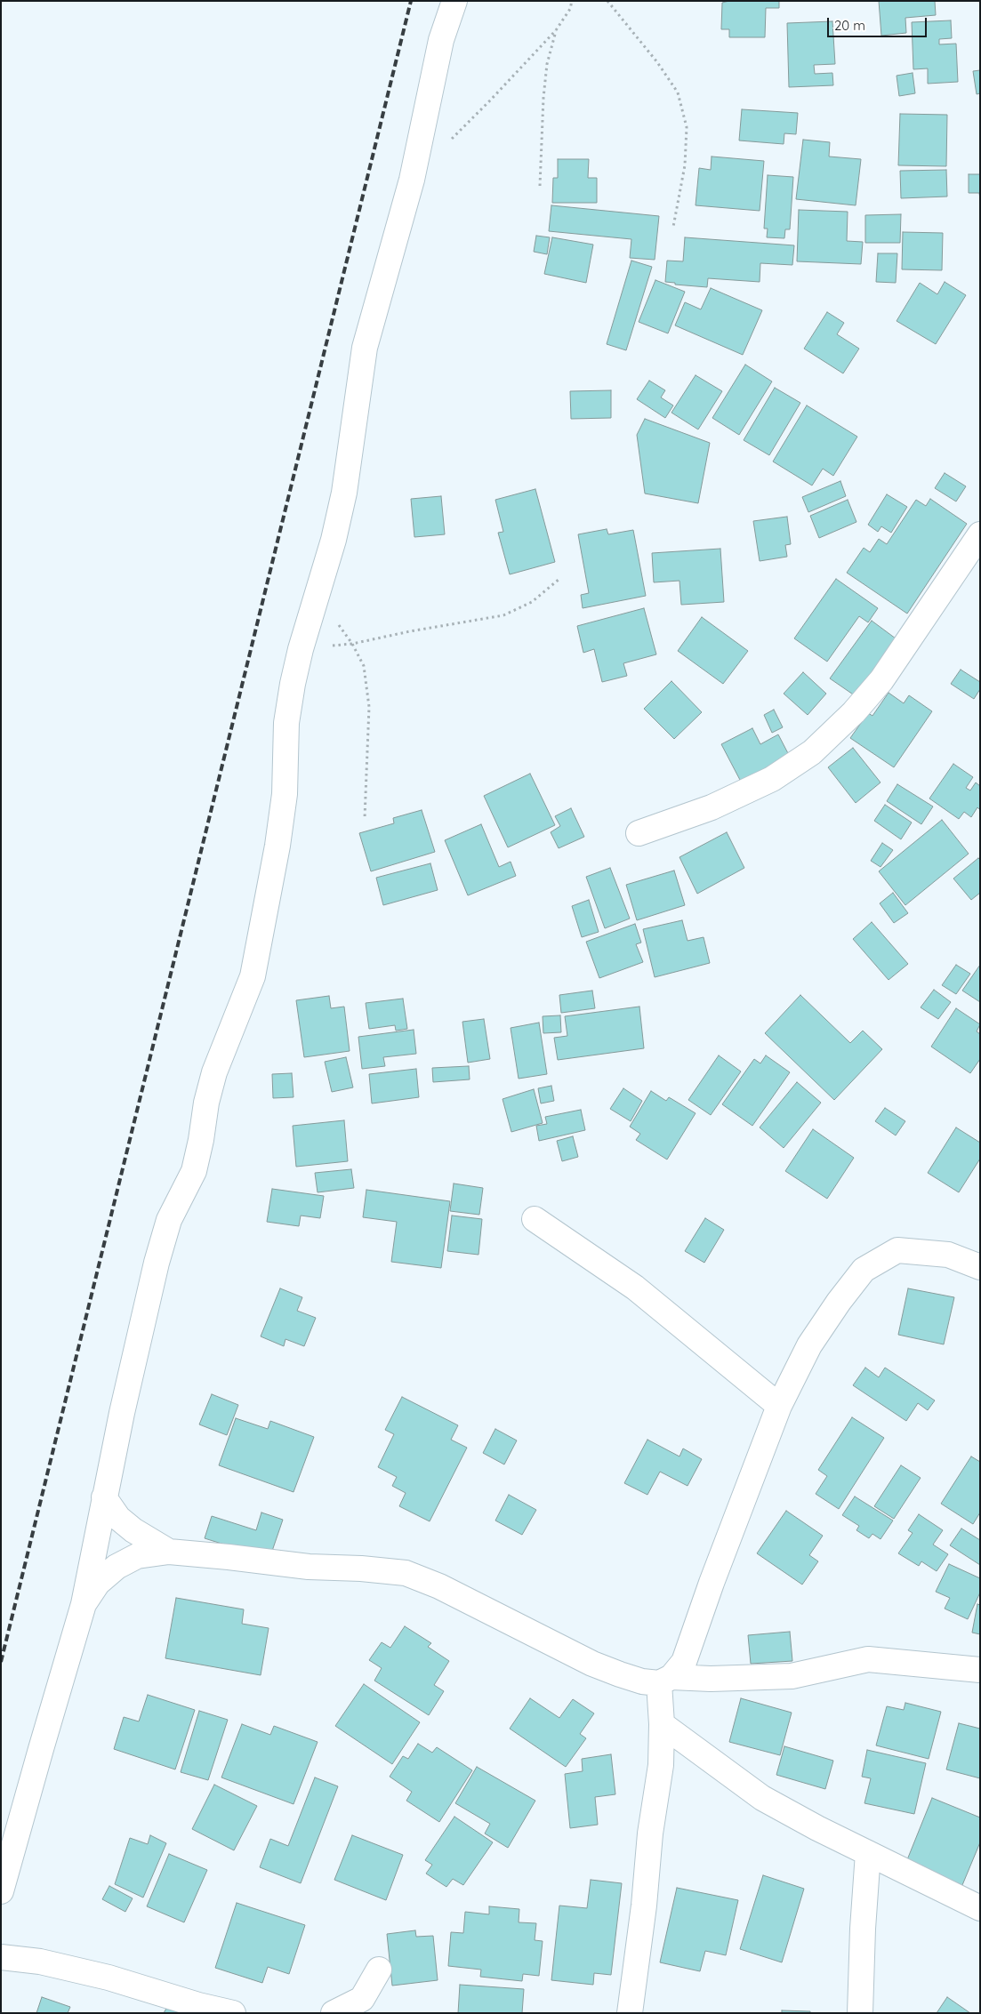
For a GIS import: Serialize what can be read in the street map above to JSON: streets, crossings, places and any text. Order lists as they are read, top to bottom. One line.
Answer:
{"scale_bar":"20 m"}
